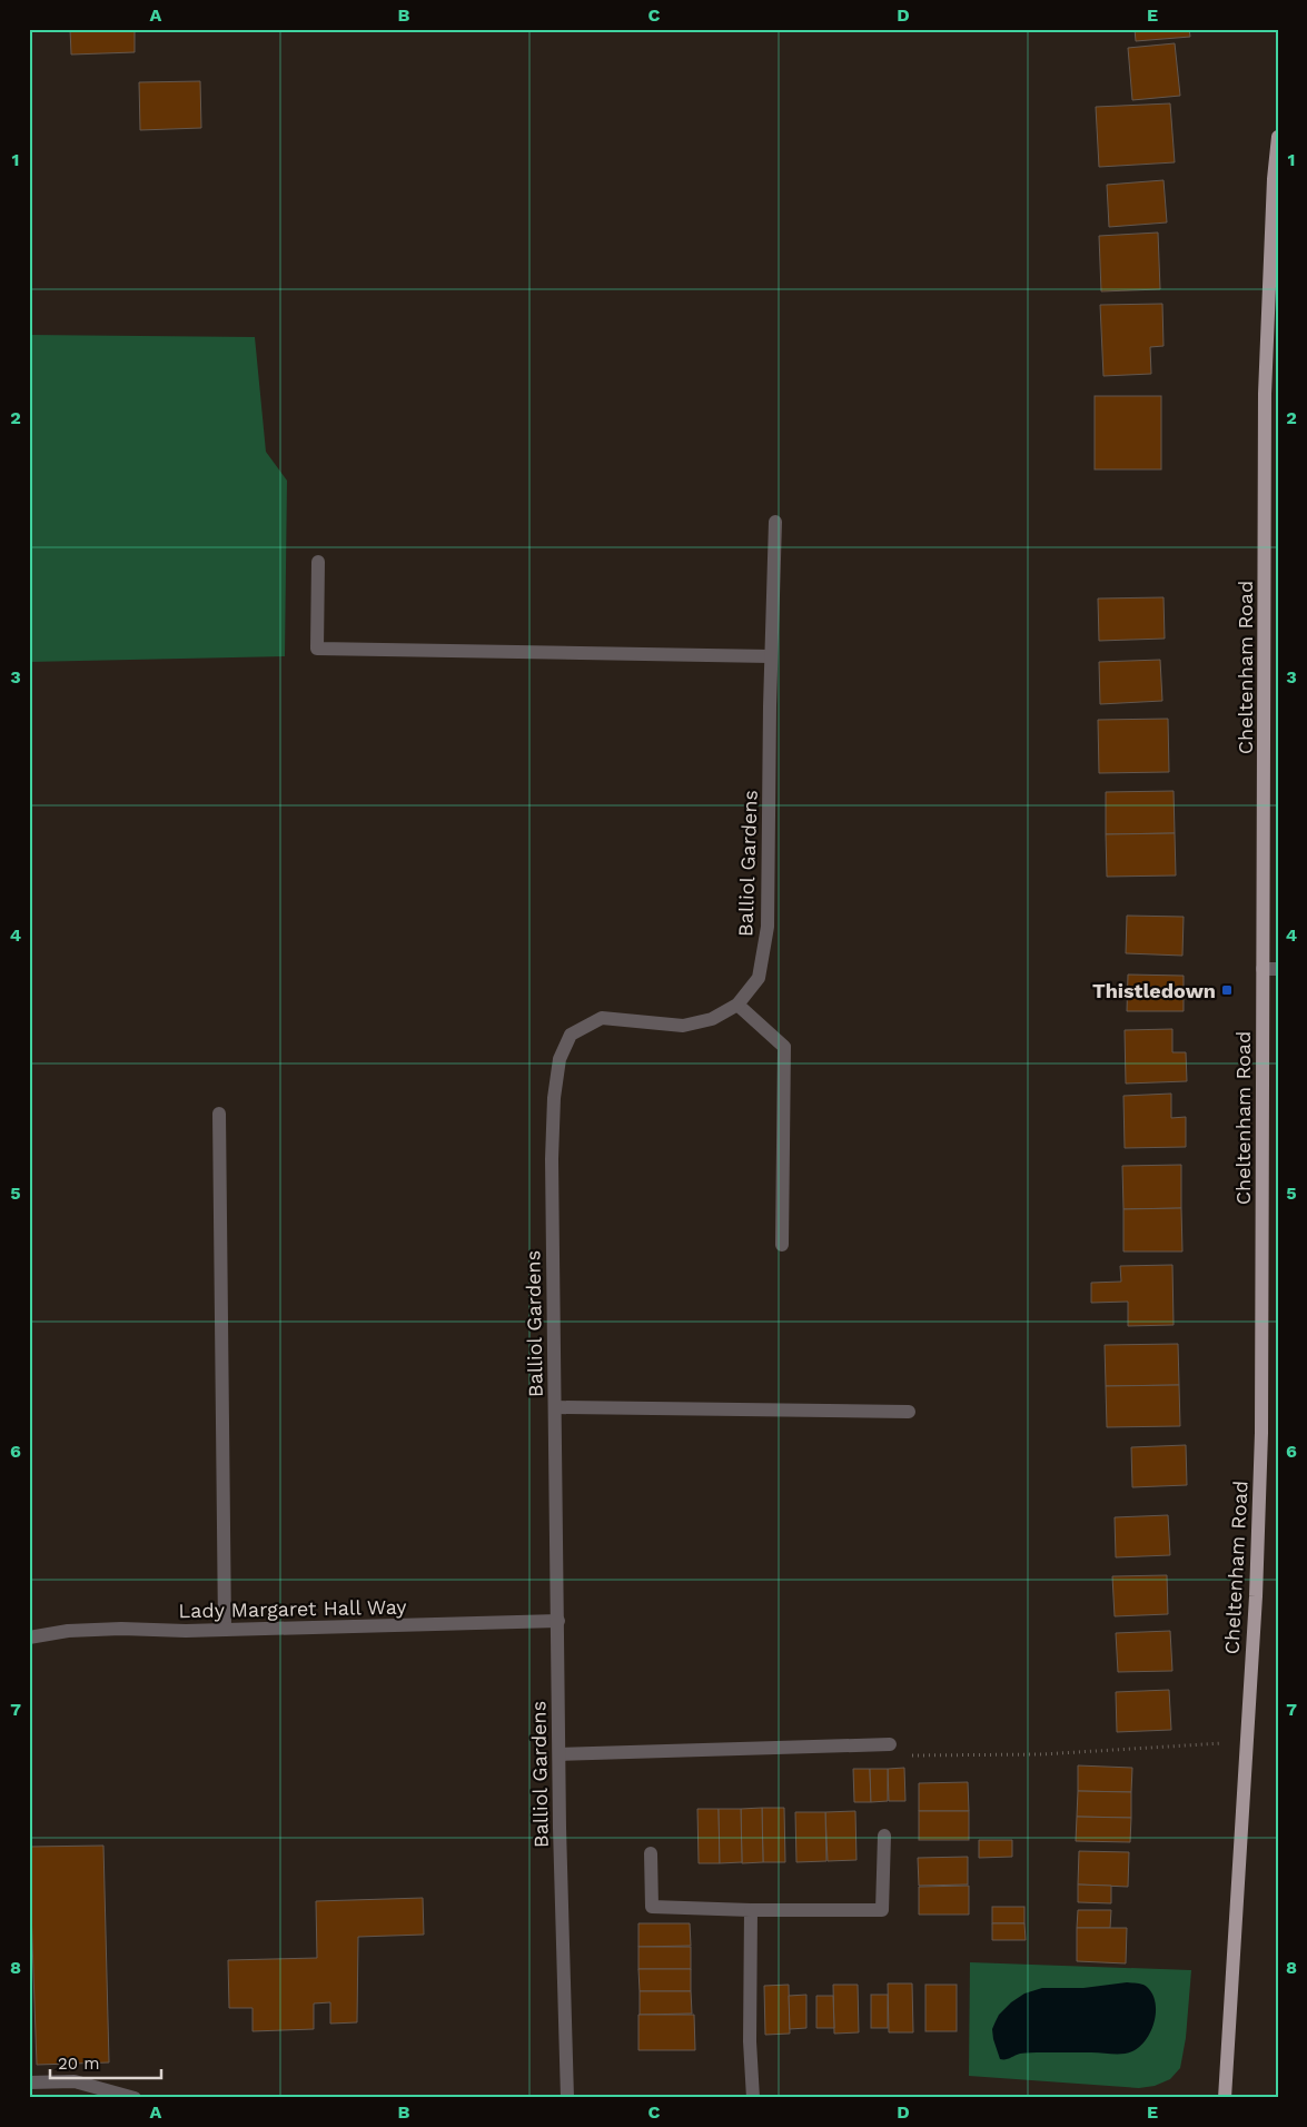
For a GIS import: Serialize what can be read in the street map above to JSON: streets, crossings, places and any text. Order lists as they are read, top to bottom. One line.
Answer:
{"streets":{"main road":["Cheltenham Road"],"street":["Balliol Gardens","Lady Margaret Hall Way"]},"crossings":[["Balliol Gardens","Lady Margaret Hall Way"]],"places":{"transit":["Thistledown"]},"scale_bar":"20 m","grid":{"columns":["A","B","C","D","E"],"rows":["1","2","3","4","5","6","7","8"]}}
